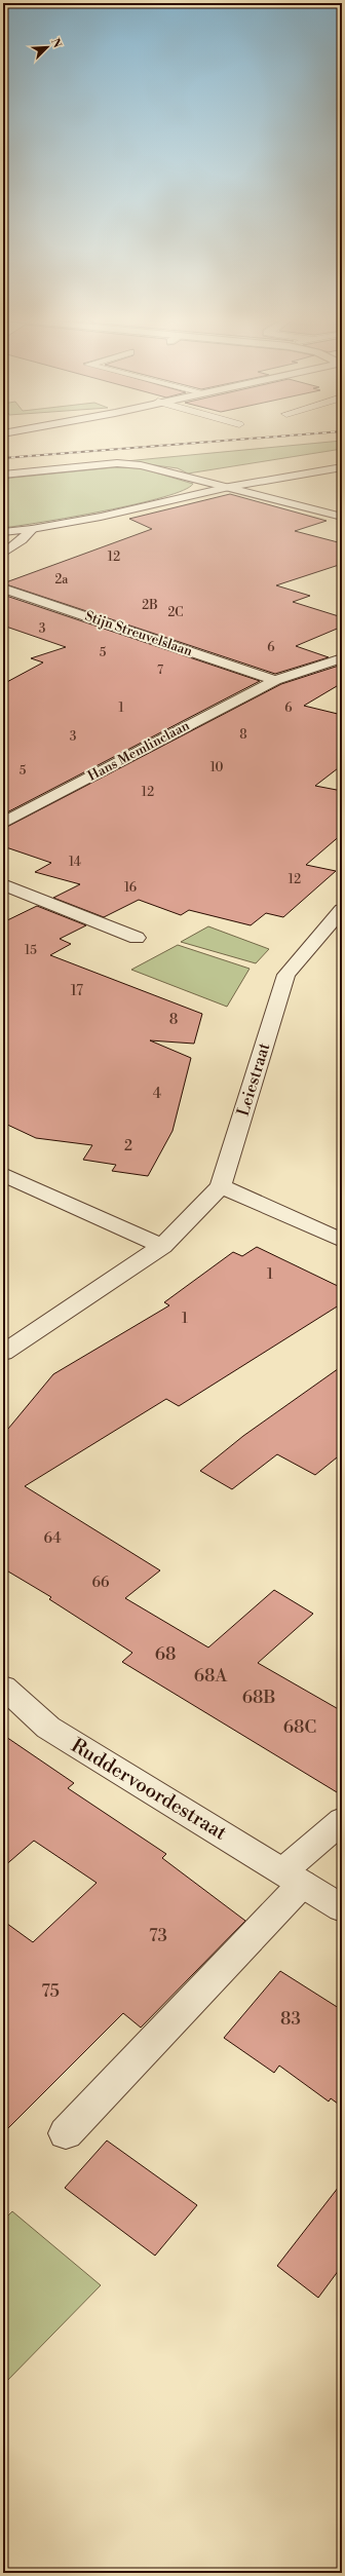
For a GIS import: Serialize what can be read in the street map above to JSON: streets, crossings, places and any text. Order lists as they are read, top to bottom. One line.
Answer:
{"streets":{"street":["Stijn Streuvelslaan","Hans Memlinclaan","Leiestraat","Ruddervoordestraat"]},"crossings":[["Stijn Streuvelslaan","Hans Memlinclaan"]],"house_numbers":["12","2a","2B","2C","3","6","5","7","1","6","8","3","10","5","12","14","12","16","15","17","8","4","2","1","1","64","66","68","68A","68B","68C","73","75","83"],"north":"top right"}
